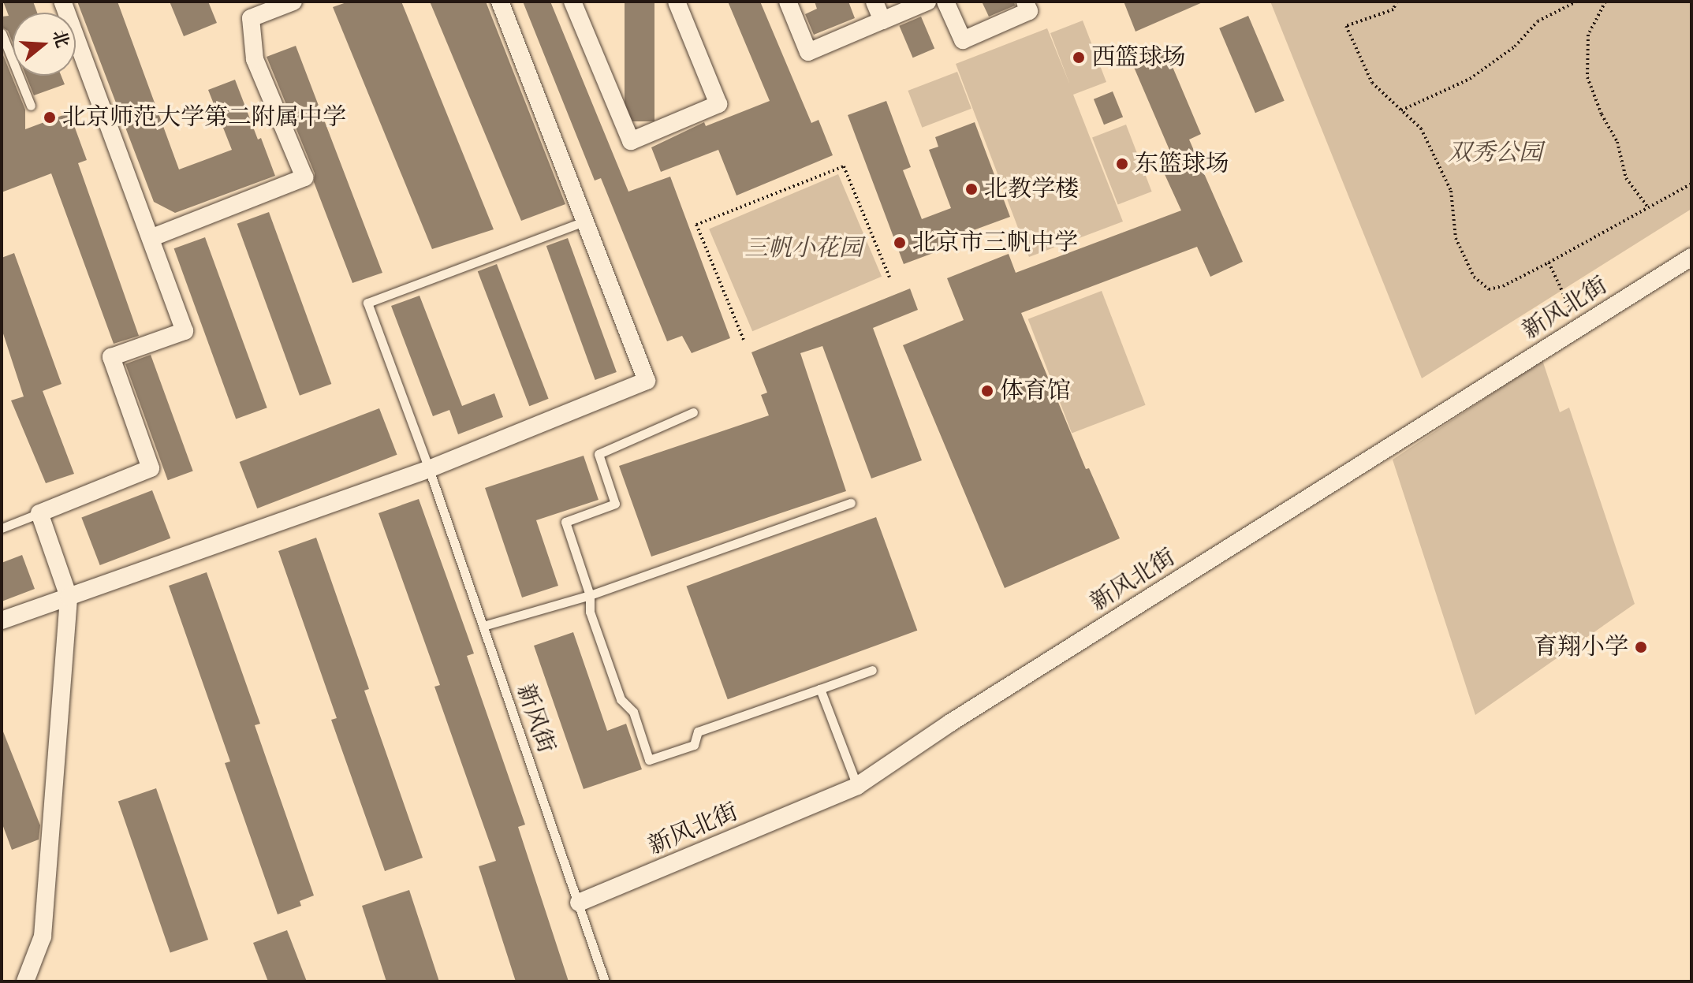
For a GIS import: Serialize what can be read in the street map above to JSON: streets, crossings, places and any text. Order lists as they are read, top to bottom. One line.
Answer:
{"streets":{"street":["新风北街"],"lane":["新风街"]},"crossings":[["新风北街","新风街"]],"parks":["双秀公园","三帆小花园"],"places":["西篮球场","北京师范大学第二附属中学","东篮球场","北教学楼","北京市三帆中学","体育馆","育翔小学"],"north":"right"}
